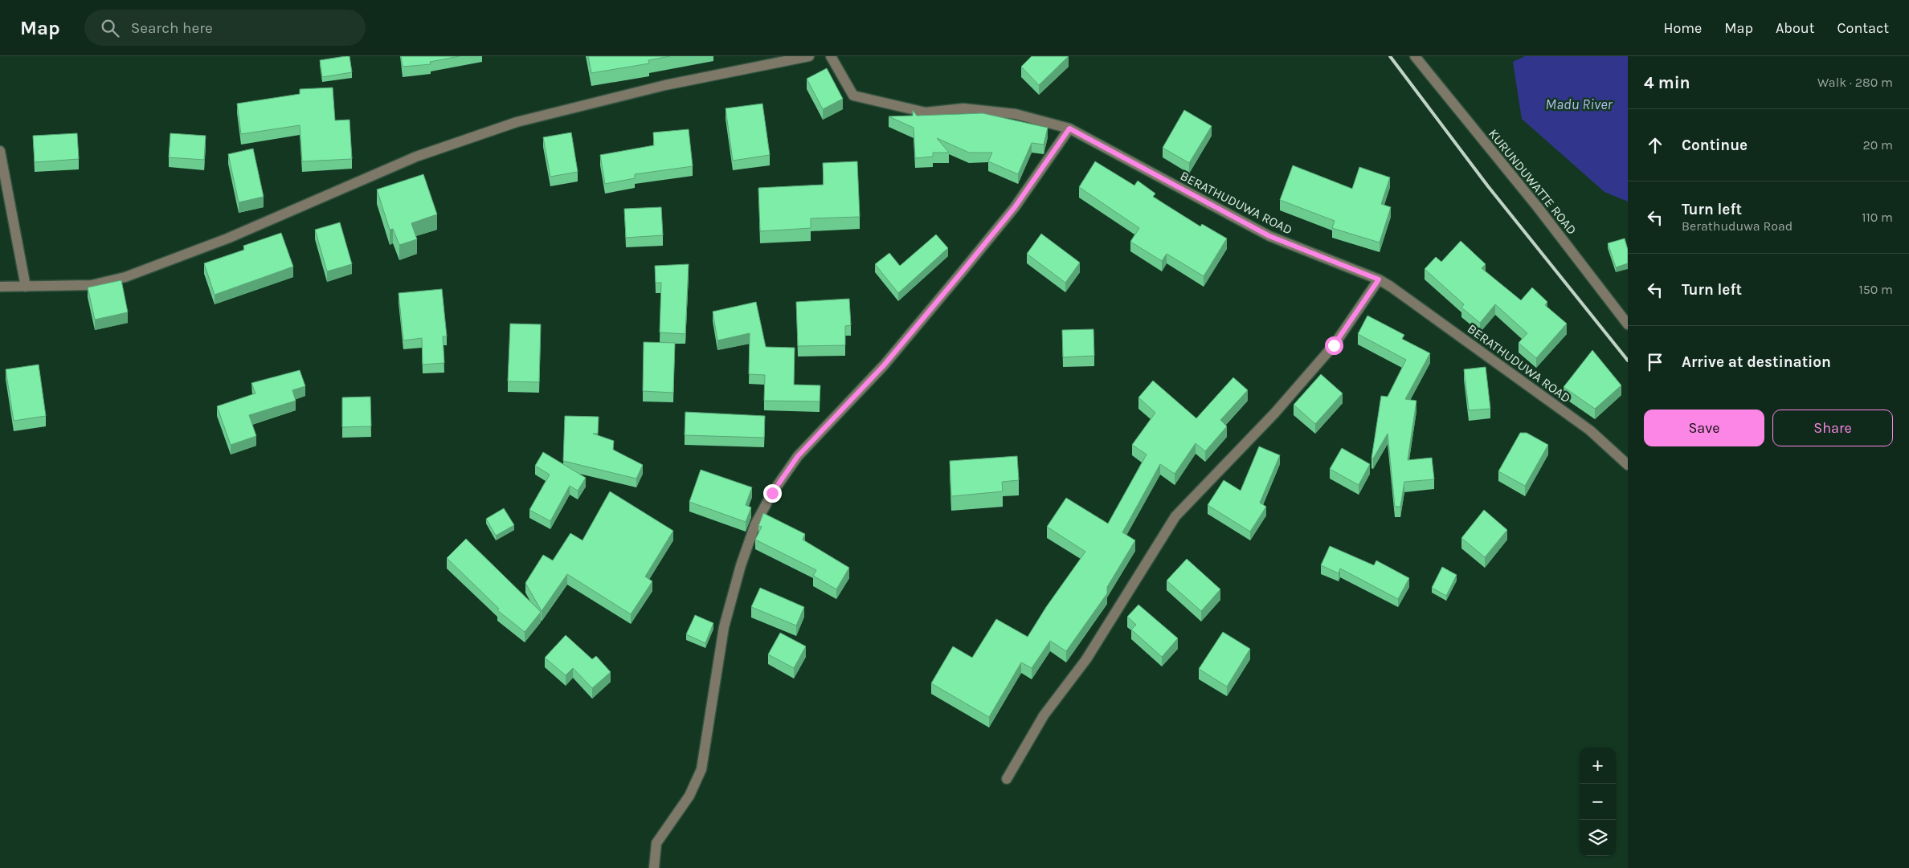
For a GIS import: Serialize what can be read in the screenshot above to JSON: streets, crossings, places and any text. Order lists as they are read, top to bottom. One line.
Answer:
{"streets":{"street":["KURUNDUWATTE ROAD","BERATHUDUWA ROAD"]},"water":["Madu River"],"page":{"header":"Map","search":"Search here","nav":["Home","Map","About","Contact"],"heading":["4 min","Walk · 280 m"],"list":[["Continue","20 m"],["Turn left","Berathuduwa Road","110 m"],["Turn left","150 m"],"Arrive at destination"],"buttons":["Save","Share"],"map_buttons":["+","−"]}}
